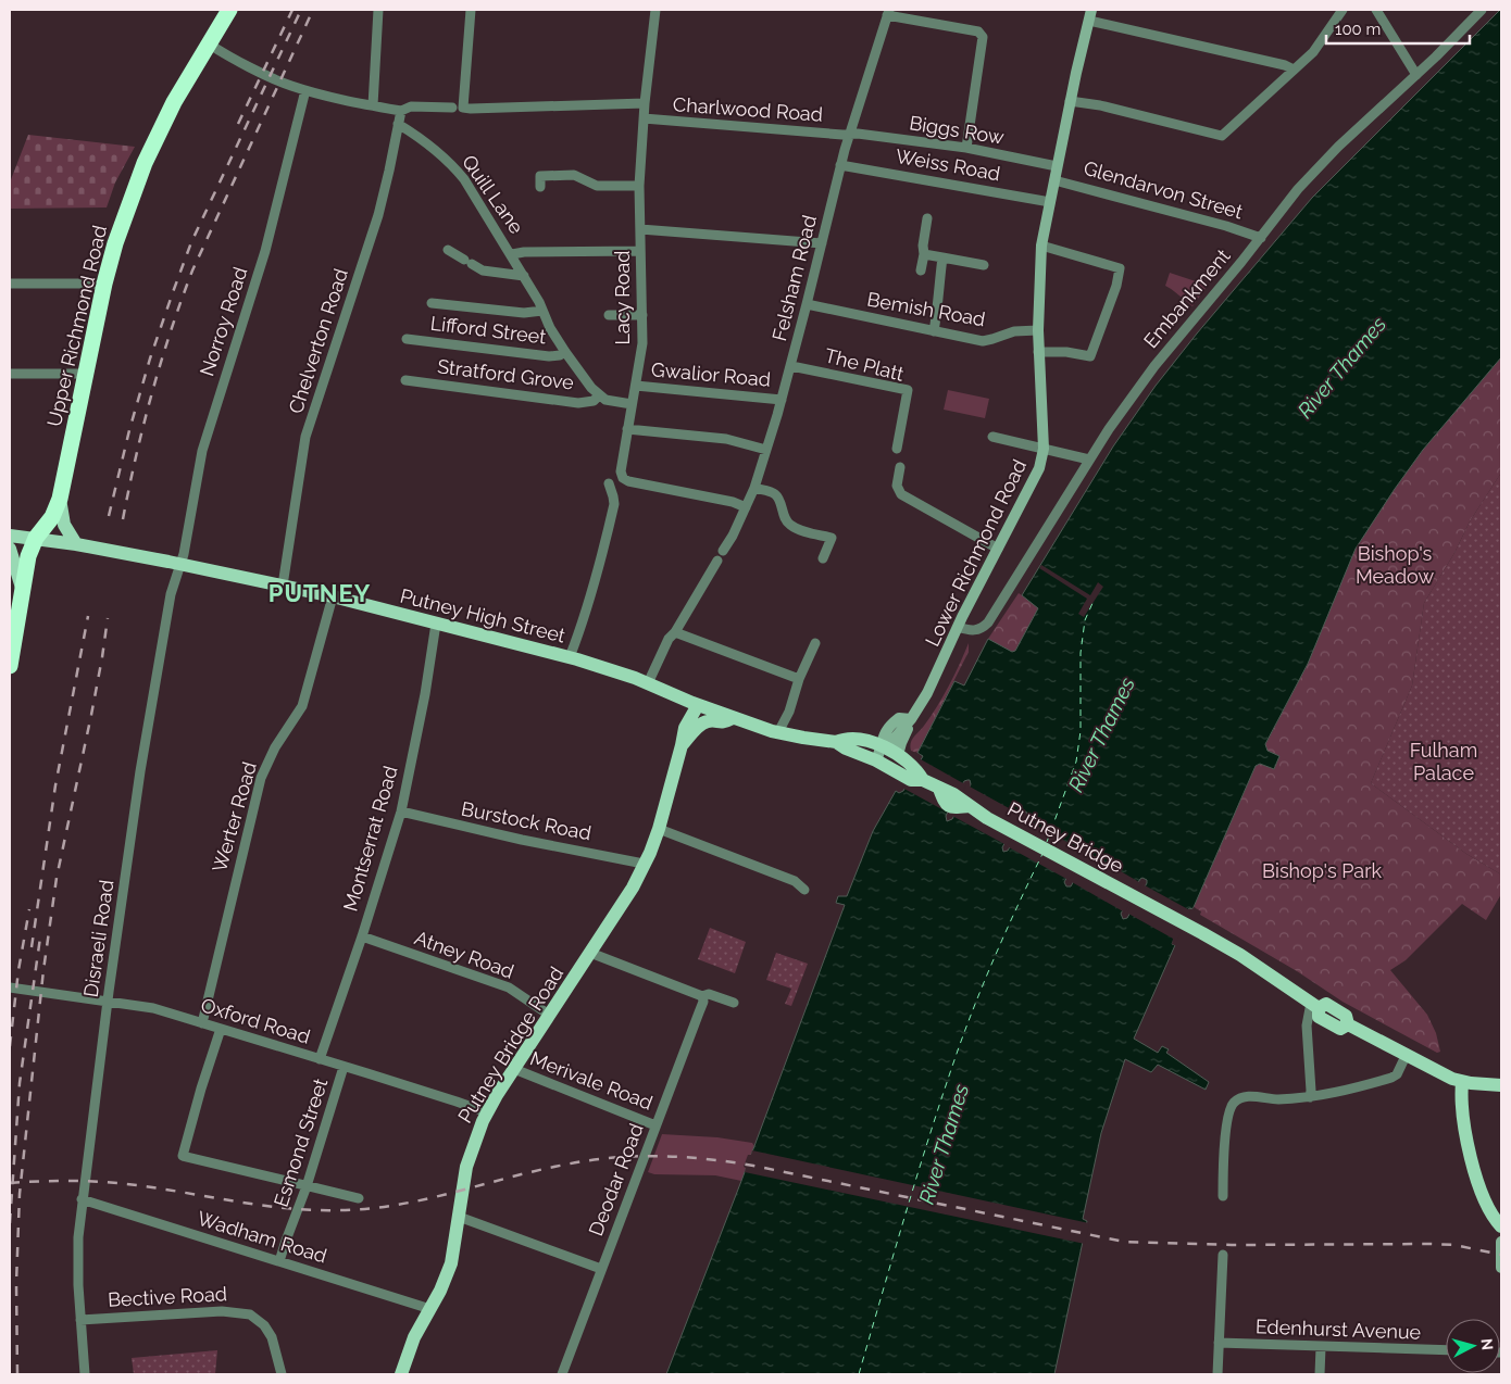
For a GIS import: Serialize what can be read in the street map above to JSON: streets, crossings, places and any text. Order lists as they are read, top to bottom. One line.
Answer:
{"streets":{"highway":["Upper Richmond Road"],"main road":["Lower Richmond Road","Putney High Street","Putney Bridge","Putney Bridge Road"],"street":["Charlwood Road","Biggs Row","Weiss Road","Glendarvon Street","Quill Lane","Felsham Road","Lacy Road","Embankment","Bemish Road","Norroy Road","Lifford Street","Chelverton Road","The Platt","Stratford Grove","Gwalior Road","Werter Road","Burstock Road","Montserrat Road","Disraeli Road","Atney Road","Oxford Road","Merivale Road","Esmond Street","Deodar Road","Wadham Road","Bective Road","Edenhurst Avenue"]},"crossings":[["Charlwood Road","Biggs Row"],["Charlwood Road","Felsham Road"],["Charlwood Road","Lacy Road"],["Biggs Row","Felsham Road"],["Biggs Row","Lower Richmond Road"],["Weiss Road","Felsham Road"],["Weiss Road","Lower Richmond Road"],["Glendarvon Street","Embankment"],["Glendarvon Street","Lower Richmond Road"],["Quill Lane","Lifford Street"],["Quill Lane","Chelverton Road"],["Quill Lane","Stratford Grove"],["Felsham Road","Lacy Road"],["Felsham Road","Bemish Road"],["Felsham Road","The Platt"],["Felsham Road","Gwalior Road"],["Lacy Road","Gwalior Road"],["Embankment","Lower Richmond Road"],["Bemish Road","Lower Richmond Road"],["Norroy Road","Putney High Street"],["Norroy Road","Disraeli Road"],["Upper Richmond Road","Putney High Street"],["Chelverton Road","Putney High Street"],["Lower Richmond Road","Putney Bridge"],["Putney High Street","Werter Road"],["Putney High Street","Montserrat Road"],["Putney High Street","Disraeli Road"],["Putney High Street","Putney Bridge Road"],["Werter Road","Oxford Road"],["Burstock Road","Montserrat Road"],["Burstock Road","Putney Bridge Road"],["Montserrat Road","Atney Road"],["Montserrat Road","Oxford Road"],["Disraeli Road","Oxford Road"],["Disraeli Road","Wadham Road"],["Disraeli Road","Bective Road"],["Atney Road","Putney Bridge Road"],["Oxford Road","Putney Bridge Road"],["Oxford Road","Esmond Street"],["Putney Bridge Road","Merivale Road"],["Putney Bridge Road","Wadham Road"],["Merivale Road","Deodar Road"],["Esmond Street","Wadham Road"]],"districts":["PUTNEY"],"water":["River Thames"],"parks":["Bishop's Meadow","Fulham Palace","Bishop's Park"],"scale_bar":"100 m","north":"right"}
